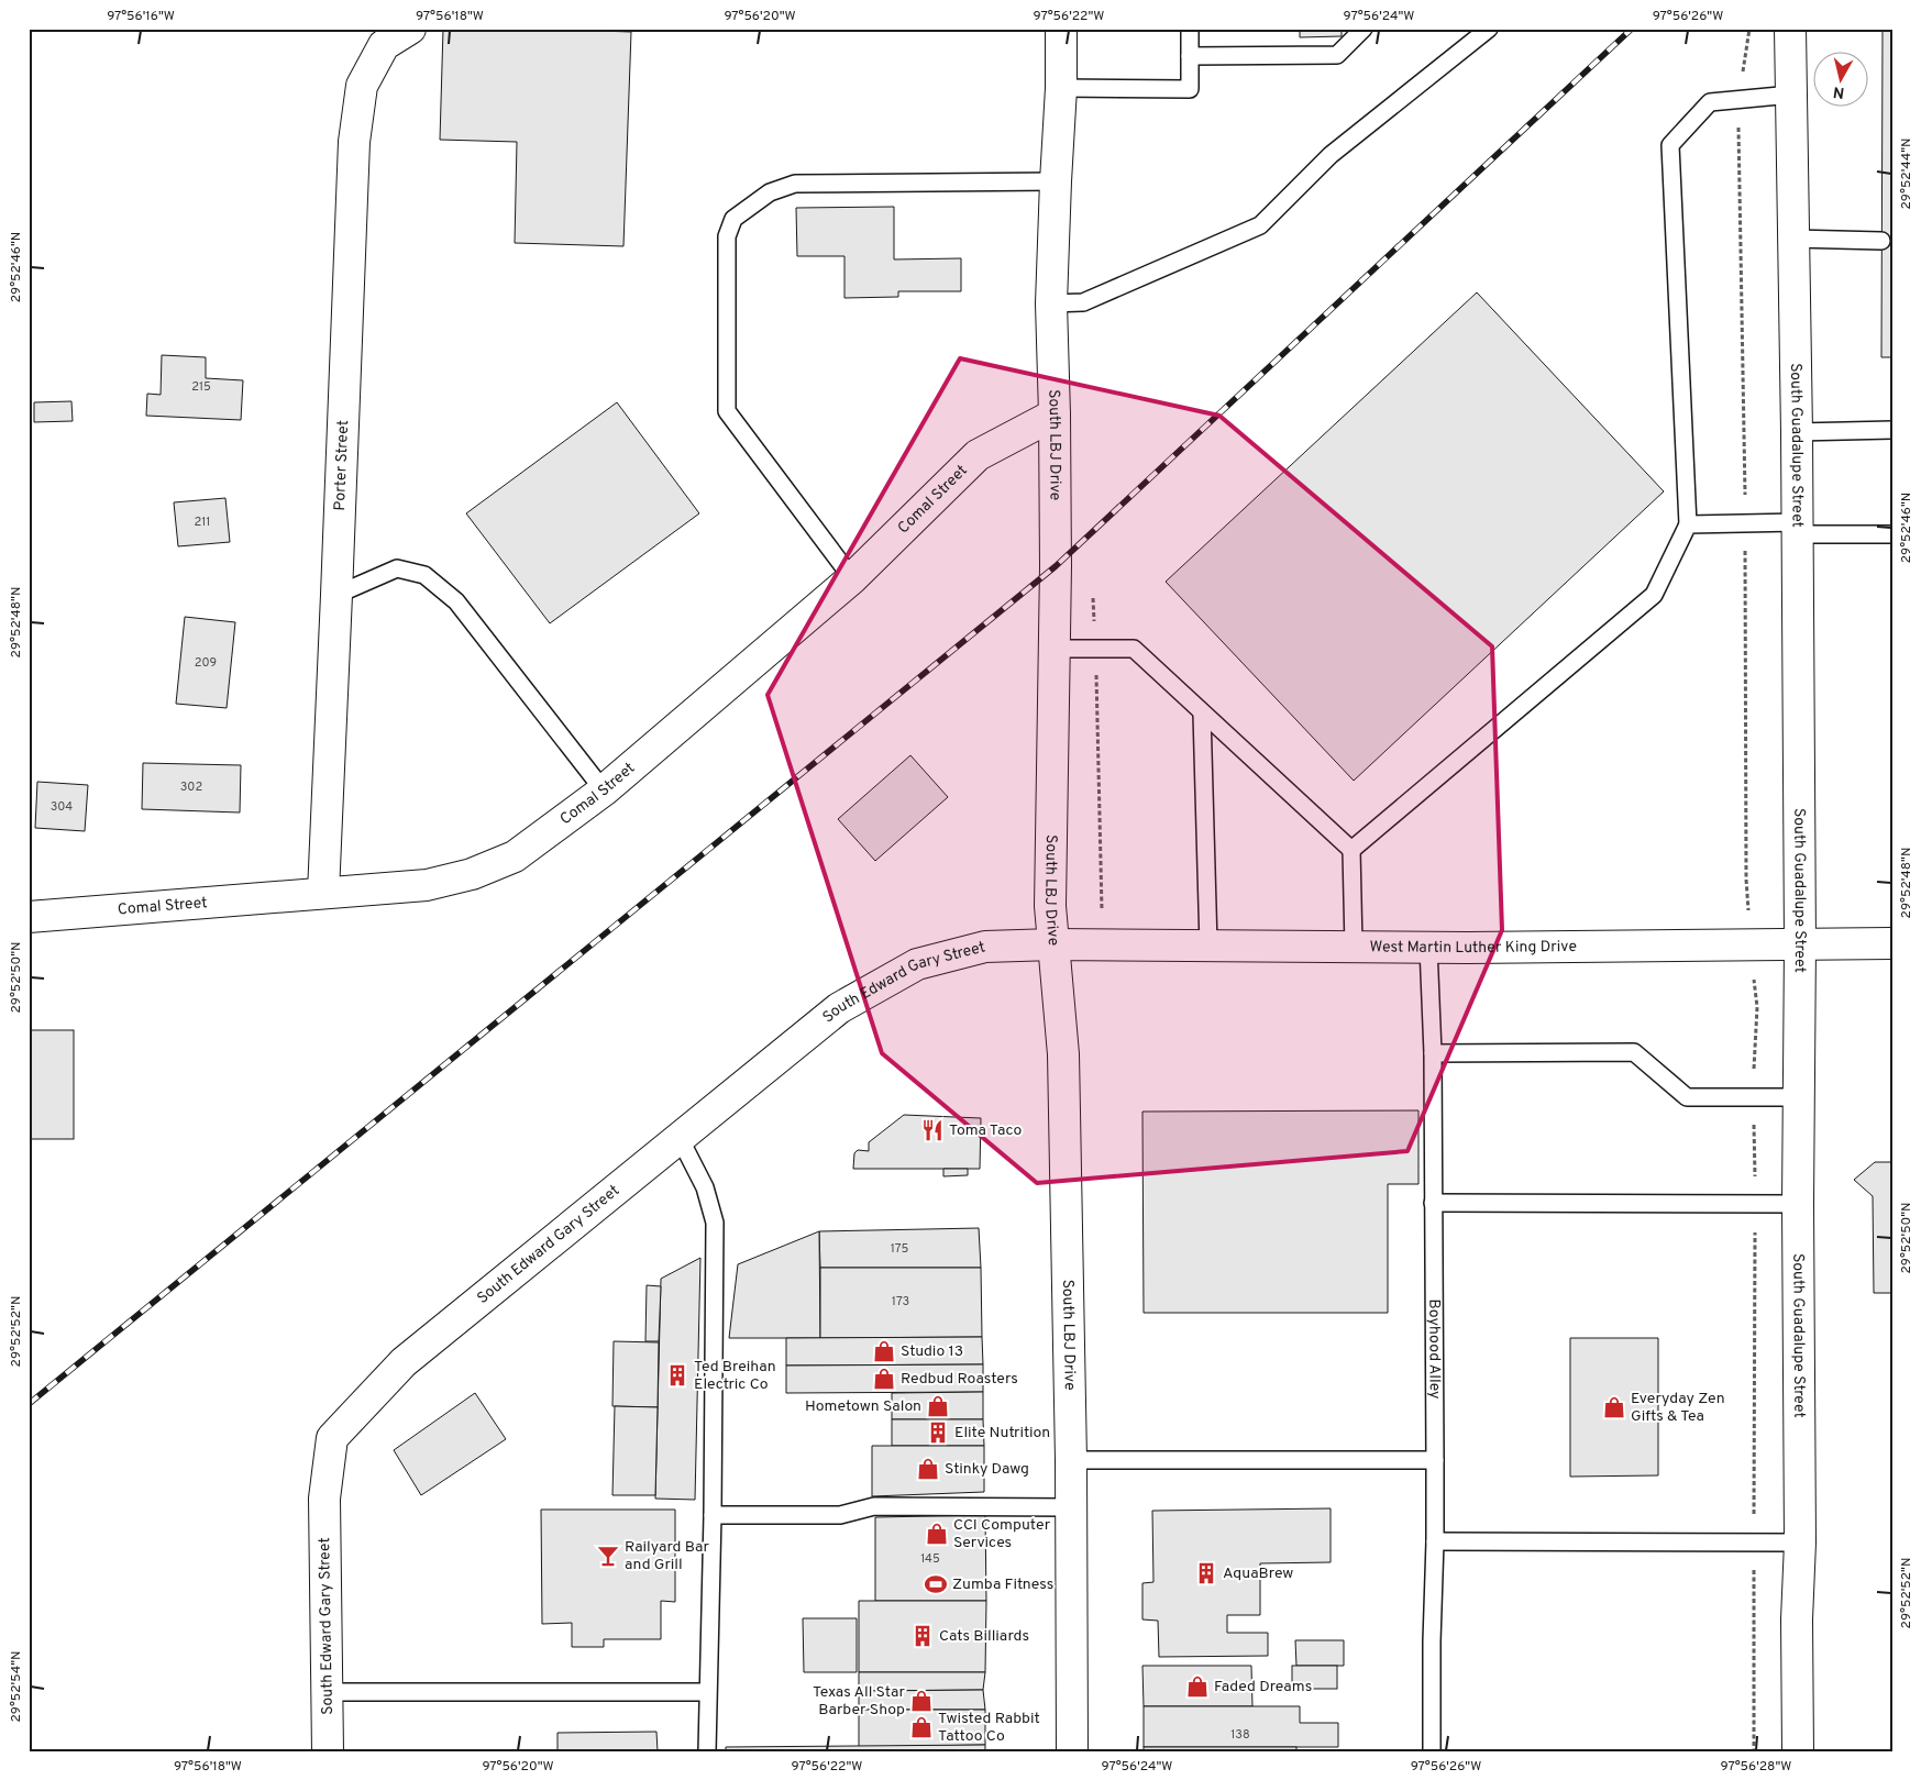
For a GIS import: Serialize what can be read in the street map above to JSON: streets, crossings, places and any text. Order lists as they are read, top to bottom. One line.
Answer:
{"streets":{"street":["South LBJ Drive","South Guadalupe Street","Porter Street","Comal Street","West Martin Luther King Drive","South Edward Gary Street"],"lane":["Boyhood Alley"]},"crossings":[["South LBJ Drive","Comal Street"],["South LBJ Drive","West Martin Luther King Drive"],["South LBJ Drive","South Edward Gary Street"],["South Guadalupe Street","West Martin Luther King Drive"],["Porter Street","Comal Street"],["West Martin Luther King Drive","South Edward Gary Street"],["West Martin Luther King Drive","Boyhood Alley"]],"places":{"restaurant":["Toma Taco"],"shop":["Studio 13","Redbud Roasters","Hometown Salon","Everyday Zen Gifts & Tea","Stinky Dawg","CCI Computer Services","Faded Dreams","Texas All Star Barber Shop","Twisted Rabbit Tattoo Co"],"building":["Ted Breihan Electric Co","Elite Nutrition","AquaBrew","Cats Billiards"],"bar":["Railyard Bar and Grill"],"sports":["Zumba Fitness"]},"house_numbers":["215","211","209","302","304","175","173","145","138"],"north":"bottom","coordinates":["97°56'16\"W","97°56'18\"W","97°56'20\"W","97°56'22\"W","97°56'24\"W","97°56'26\"W","29°52'44\"N","29°52'46\"N","29°52'48\"N","29°52'50\"N","29°52'52\"N","29°52'54\"N","97°56'28\"W"]}
